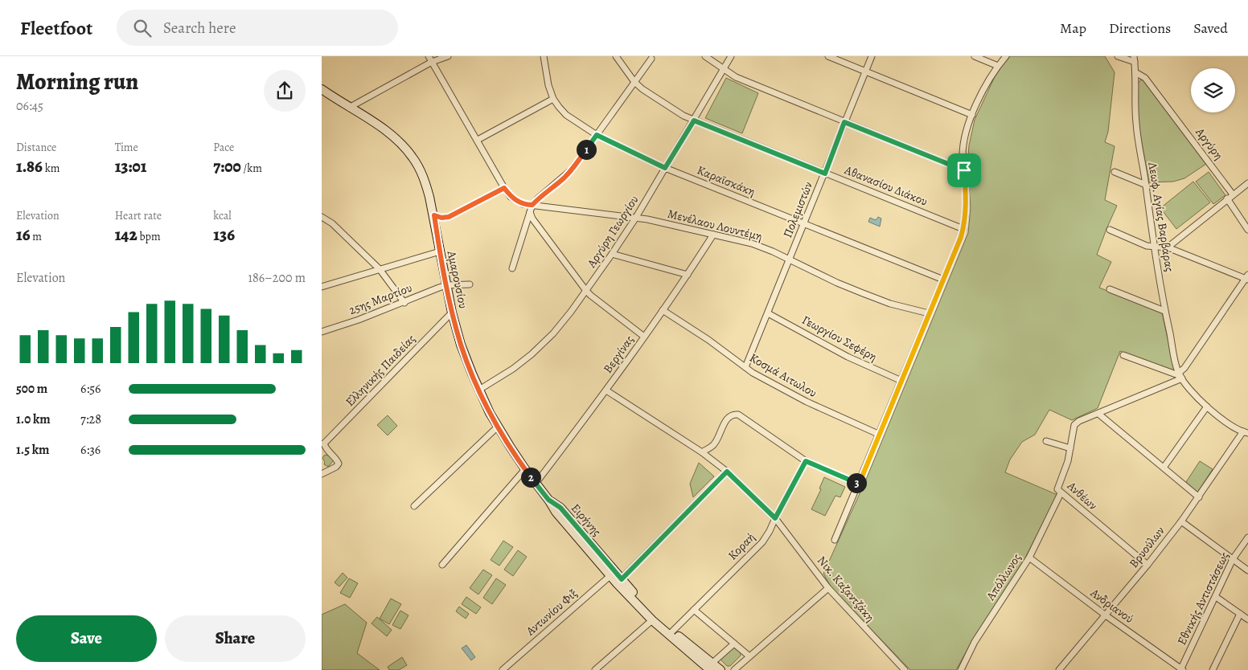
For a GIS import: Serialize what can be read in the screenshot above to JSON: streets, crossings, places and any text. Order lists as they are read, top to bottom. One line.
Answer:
{"streets":{"main road":["Αμαρουσίου","Ειρήνης"],"street":["Αργύρη","Καραϊσκάκη","Αθανασίου Διάκου","Πολεμιστών","Λεωφ. Αγίας Βαρβάρας","Μενέλαου Λουντέμη","Αργύρη Γεωργίου","25ης Μαρτίου","Γεωργίου Σεφέρη","Βεργίνας","Ελληνικής Παιδείας","Κοσμά Αιτωλου","Ανθέων","Κοραή","Βρυούλων","Απόλλωνος","Νικ. Καζαντζάκη","Εθνικής Αντιστάσεως","Ανδριανού","Αντωνίου Φιξ"]},"crossings":[["Αργύρη","Λεωφ. Αγίας Βαρβάρας"],["Καραϊσκάκη","Πολεμιστών"],["Καραϊσκάκη","Αργύρη Γεωργίου"],["Αθανασίου Διάκου","Πολεμιστών"],["Αθανασίου Διάκου","Αργύρη Γεωργίου"],["Πολεμιστών","Μενέλαου Λουντέμη"],["Πολεμιστών","Γεωργίου Σεφέρη"],["Πολεμιστών","Κοσμά Αιτωλου"],["Μενέλαου Λουντέμη","Αργύρη Γεωργίου"],["Μενέλαου Λουντέμη","Βεργίνας"],["Αργύρη Γεωργίου","Αμαρουσίου"],["Αμαρουσίου","25ης Μαρτίου"],["Αμαρουσίου","Βεργίνας"],["Αμαρουσίου","Ελληνικής Παιδείας"],["Αμαρουσίου","Ειρήνης"],["Βεργίνας","Κοσμά Αιτωλου"],["Ανθέων","Βρυούλων"],["Ανθέων","Απόλλωνος"],["Ειρήνης","Κοραή"],["Ειρήνης","Αντωνίου Φιξ"],["Κοραή","Νικ. Καζαντζάκη"],["Βρυούλων","Ανδριανού"],["Απόλλωνος","Ανδριανού"],["Εθνικής Αντιστάσεως","Ανδριανού"]],"page":{"header":"Fleetfoot","search":"Search here","nav":["Map","Directions","Saved"],"heading":["Morning run","06:45"],"stats":[["Distance","1.86 km"],["Time","13:01"],["Pace","7:00 /km"],["Elevation","16 m"],["Heart rate","142 bpm"],["kcal","136"]],"pins":["1","2","3"],"chart":["Elevation","186–200 m"],"list":[{"name":"500 m","note":"6:56"},{"name":"1.0 km","note":"7:28"},{"name":"1.5 km","note":"6:36"}],"buttons":["Save","Share"]}}
